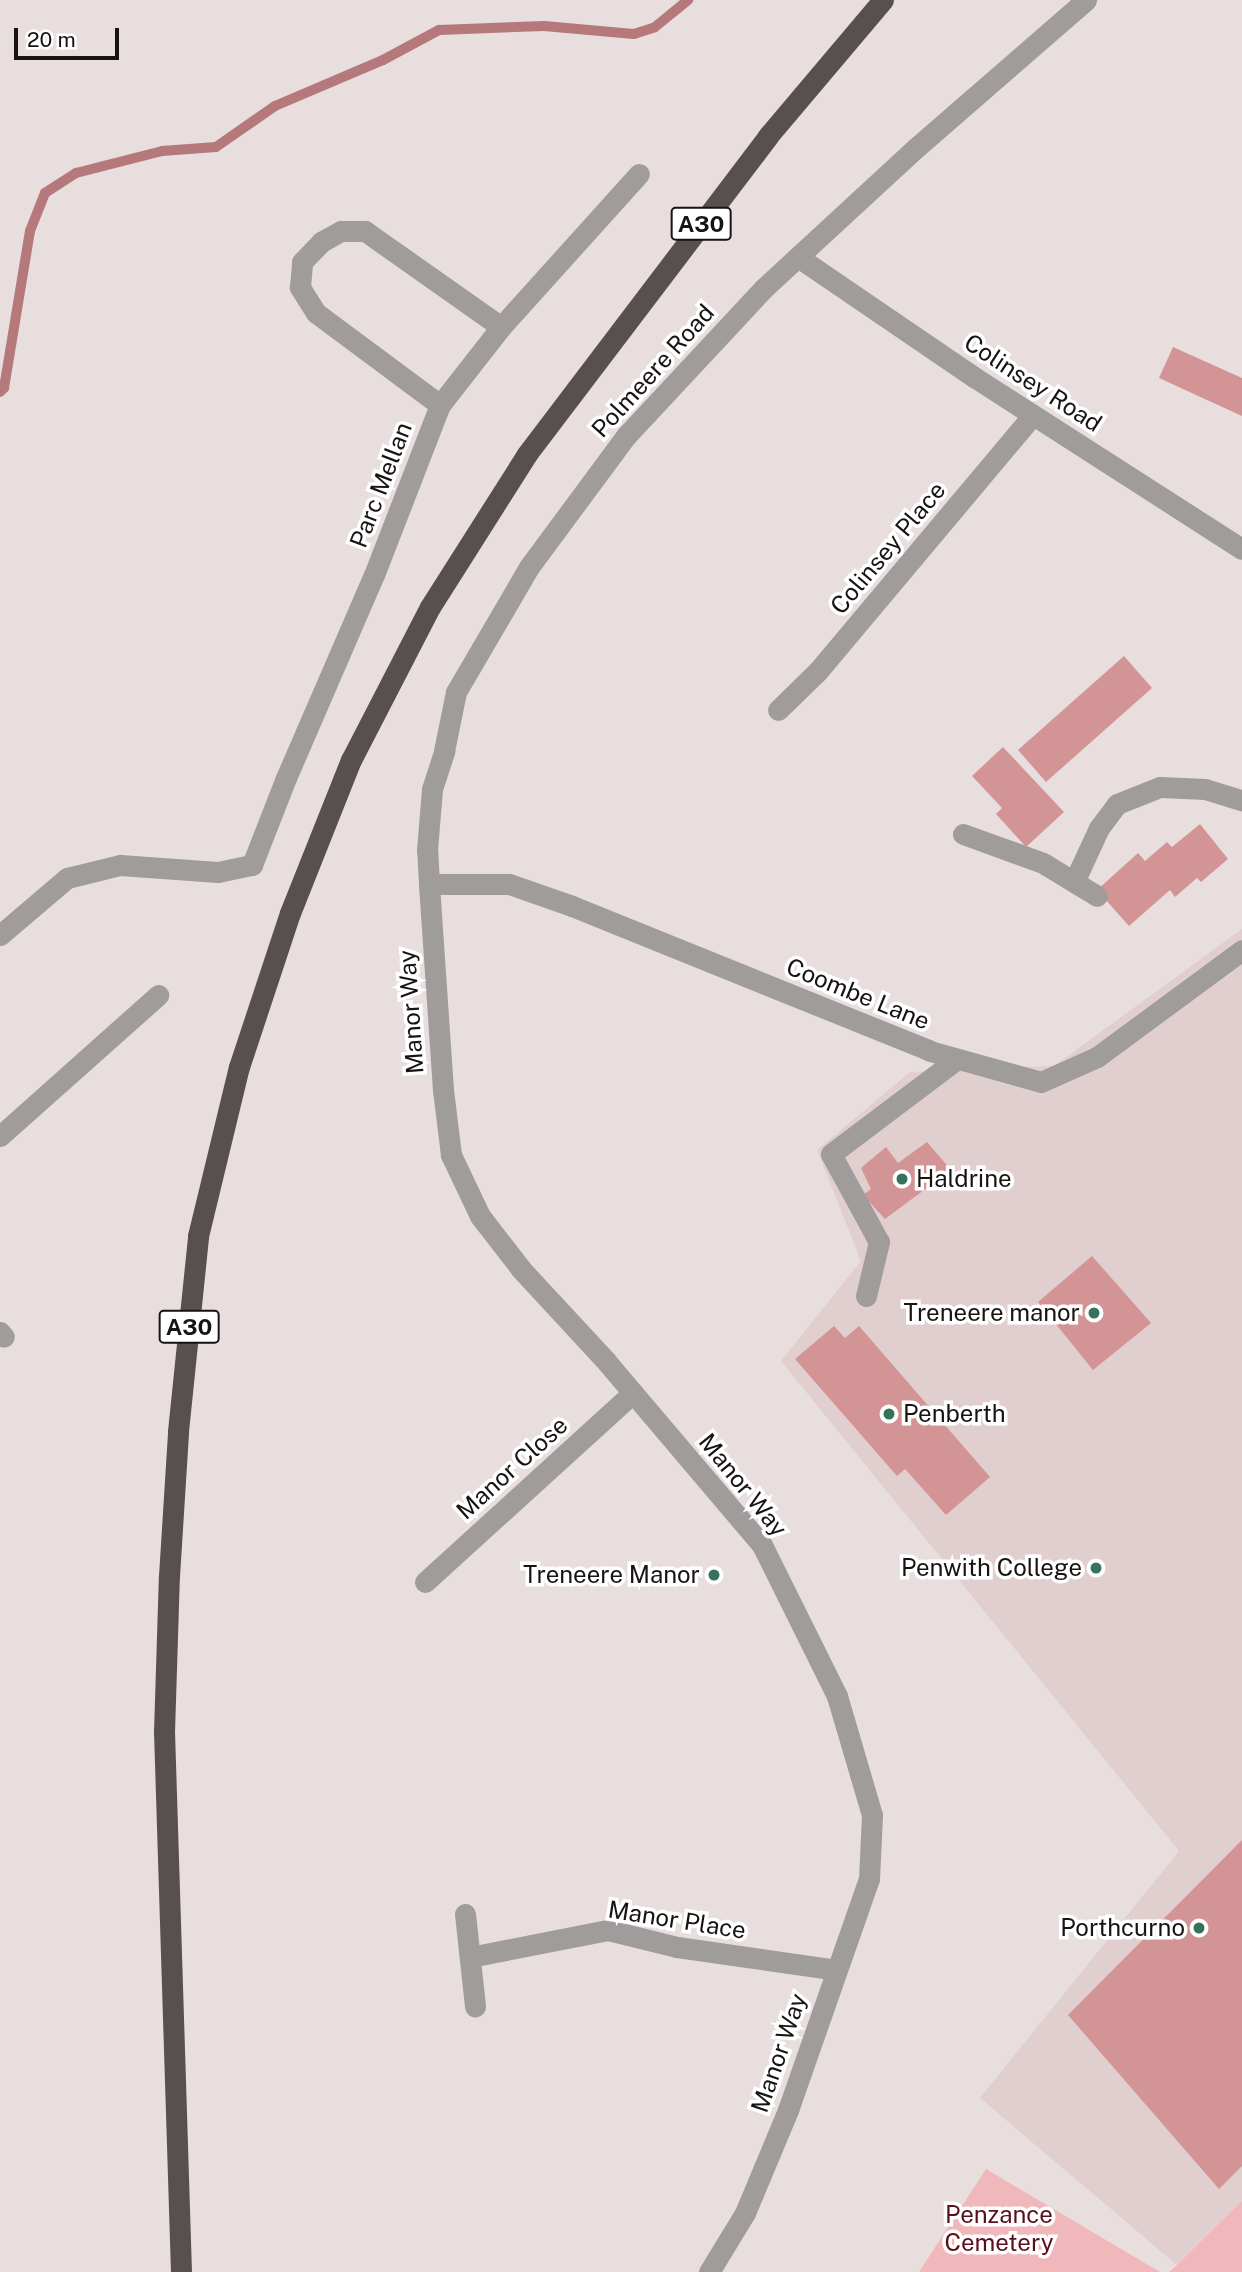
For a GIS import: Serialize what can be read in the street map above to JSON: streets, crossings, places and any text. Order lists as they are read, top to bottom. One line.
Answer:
{"streets":{"highway":["A30"],"street":["Polmeere Road","Colinsey Road","Parc Mellan","Colinsey Place","Coombe Lane","Manor Way","Manor Close","Manor Place"]},"crossings":[["Polmeere Road","Colinsey Road"],["Polmeere Road","Coombe Lane"],["Polmeere Road","Manor Way"],["Colinsey Road","Colinsey Place"],["Coombe Lane","Manor Way"],["Manor Way","Manor Close"],["Manor Way","Manor Place"]],"parks":["Penzance Cemetery"],"places":["Haldrine","Treneere manor","Penberth","Penwith College","Treneere Manor","Porthcurno"],"scale_bar":"20 m"}
